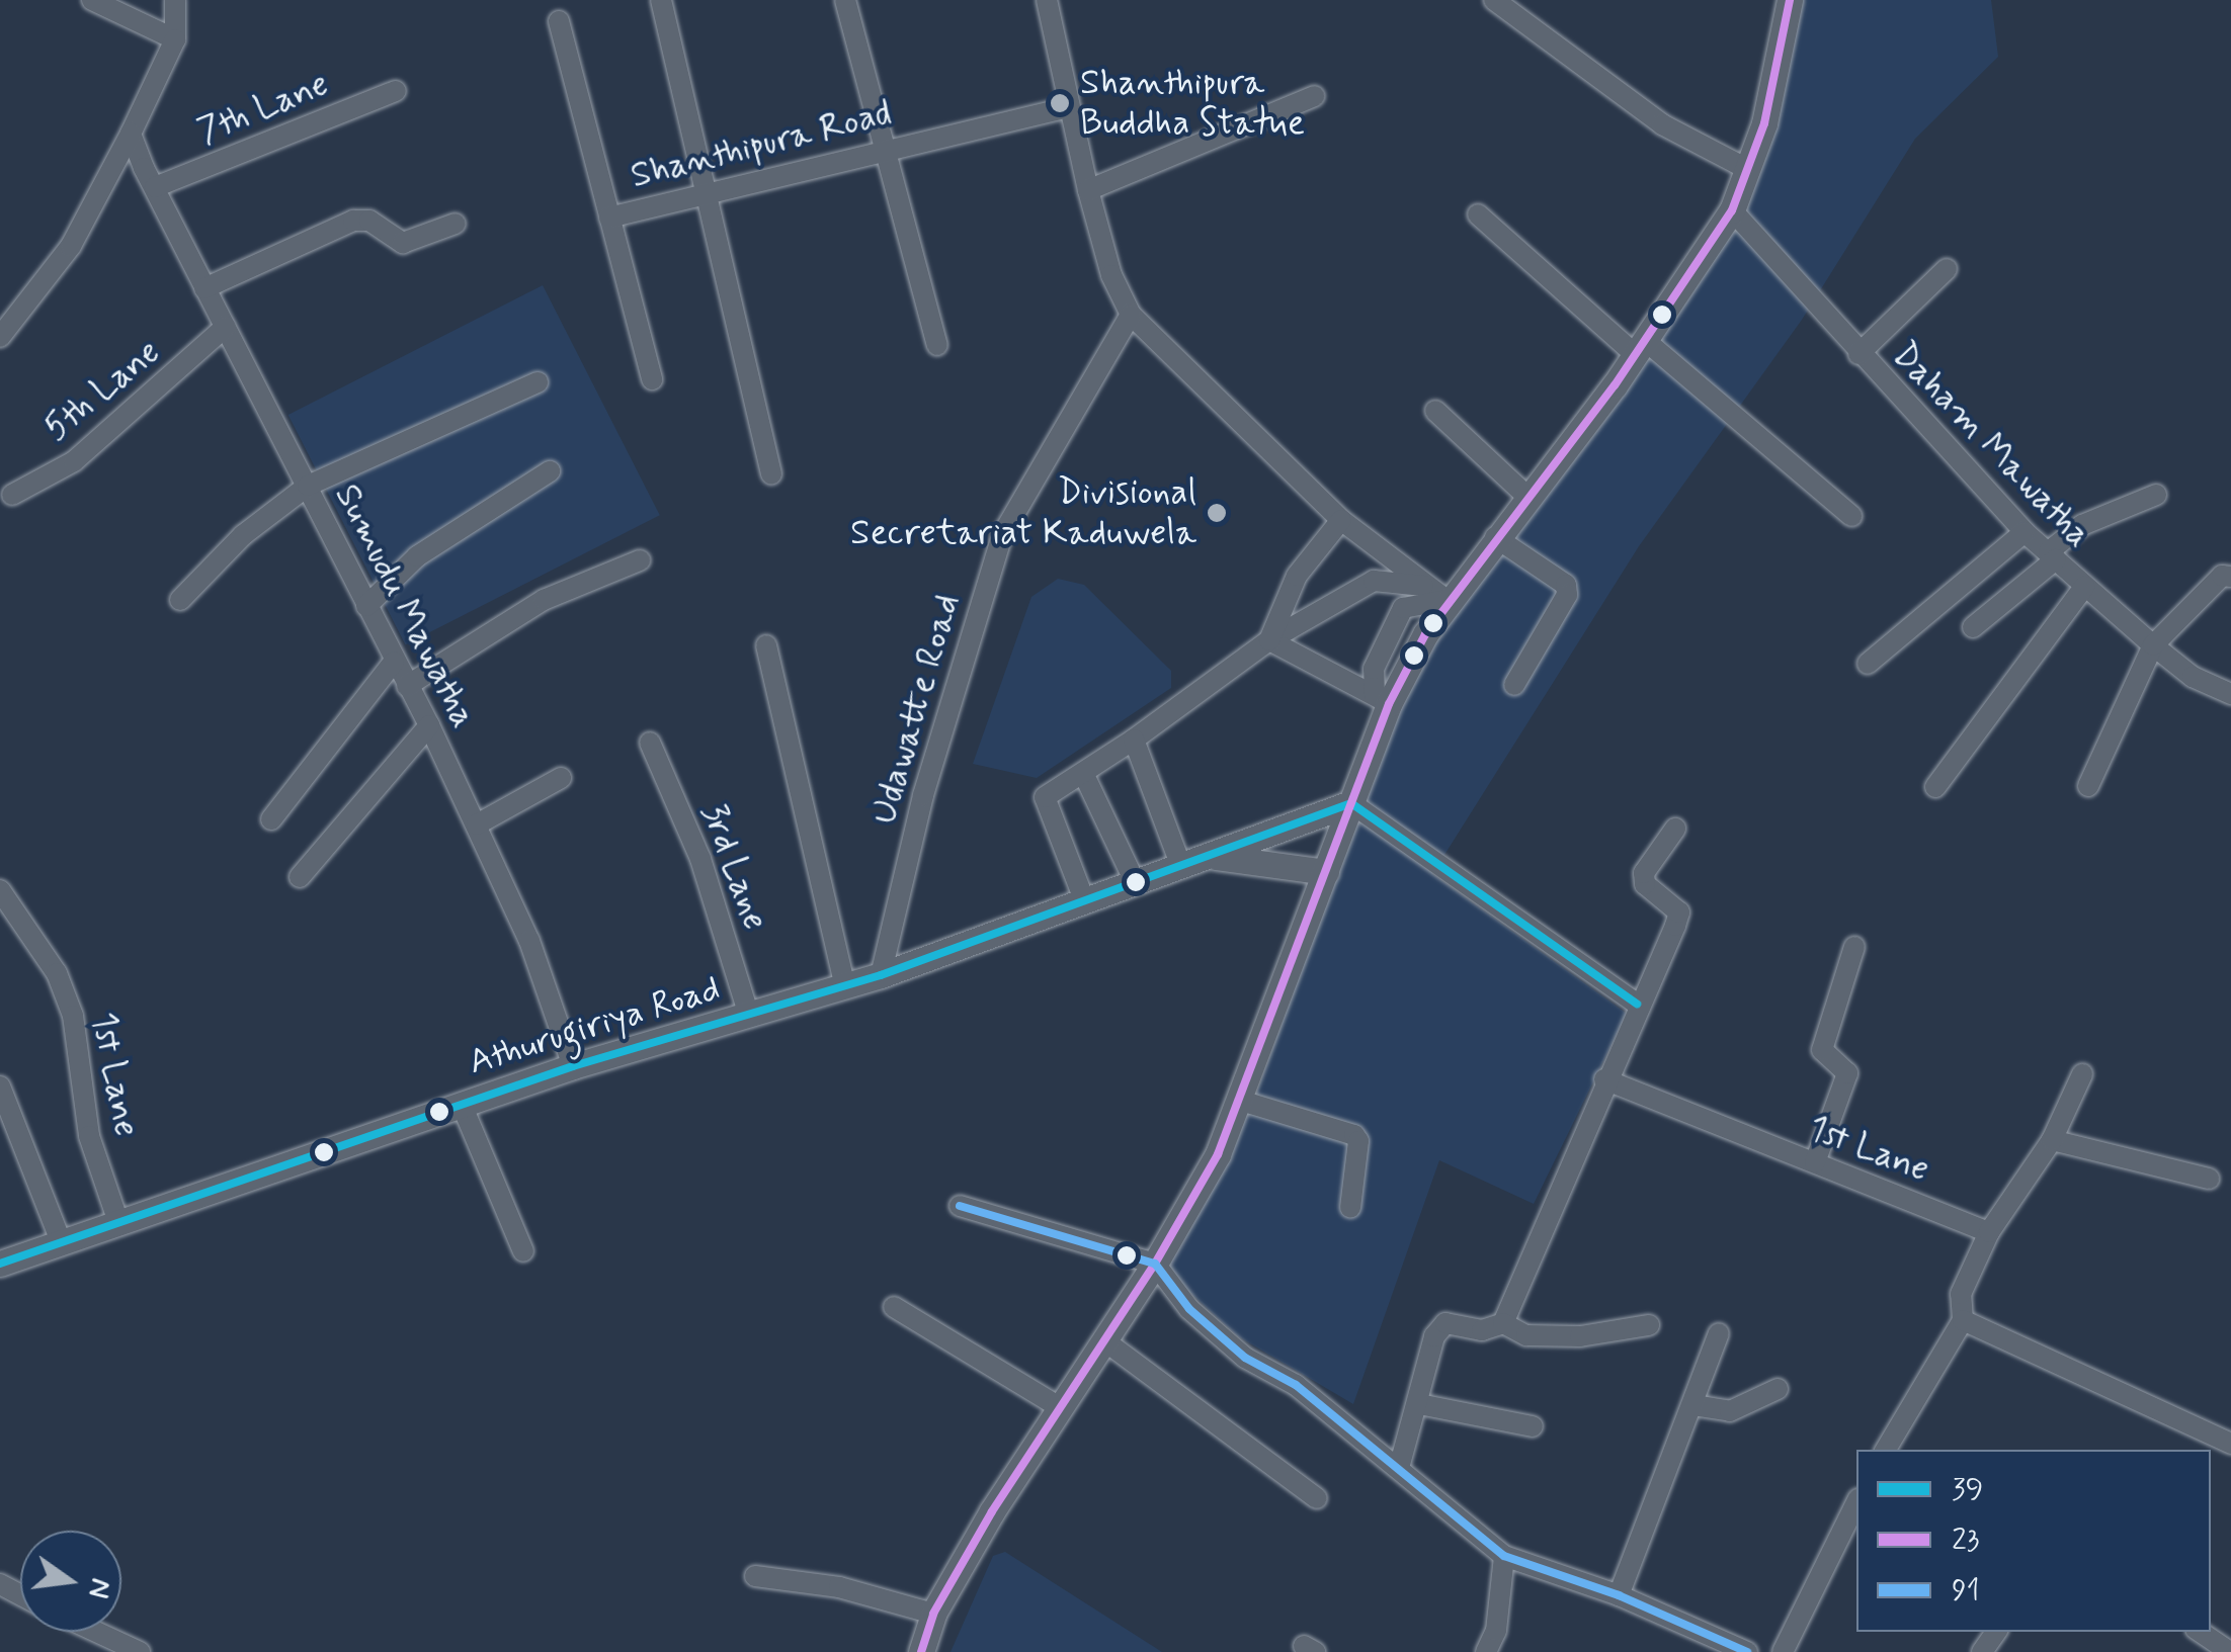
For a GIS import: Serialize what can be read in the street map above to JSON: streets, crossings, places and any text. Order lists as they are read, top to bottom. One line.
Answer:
{"streets":{"main road":["Athurugiriya Road"],"street":["7th Lane","Shanthipura Road","5th Lane","Daham Mawatha","Sumudu Mawatha","Udawatte Road","3rd Lane","1st Lane"]},"crossings":[["7th Lane","Sumudu Mawatha"],["5th Lane","Sumudu Mawatha"],["Sumudu Mawatha","Athurugiriya Road"],["Udawatte Road","Athurugiriya Road"],["3rd Lane","Athurugiriya Road"],["Athurugiriya Road","1st Lane"]],"places":["Shanthipura Buddha Statue","Divisional Secretariat Kaduwela"],"lines":["transit line 23","transit line 39","transit line 91"],"legend":["39","23","91"],"north":"right"}
